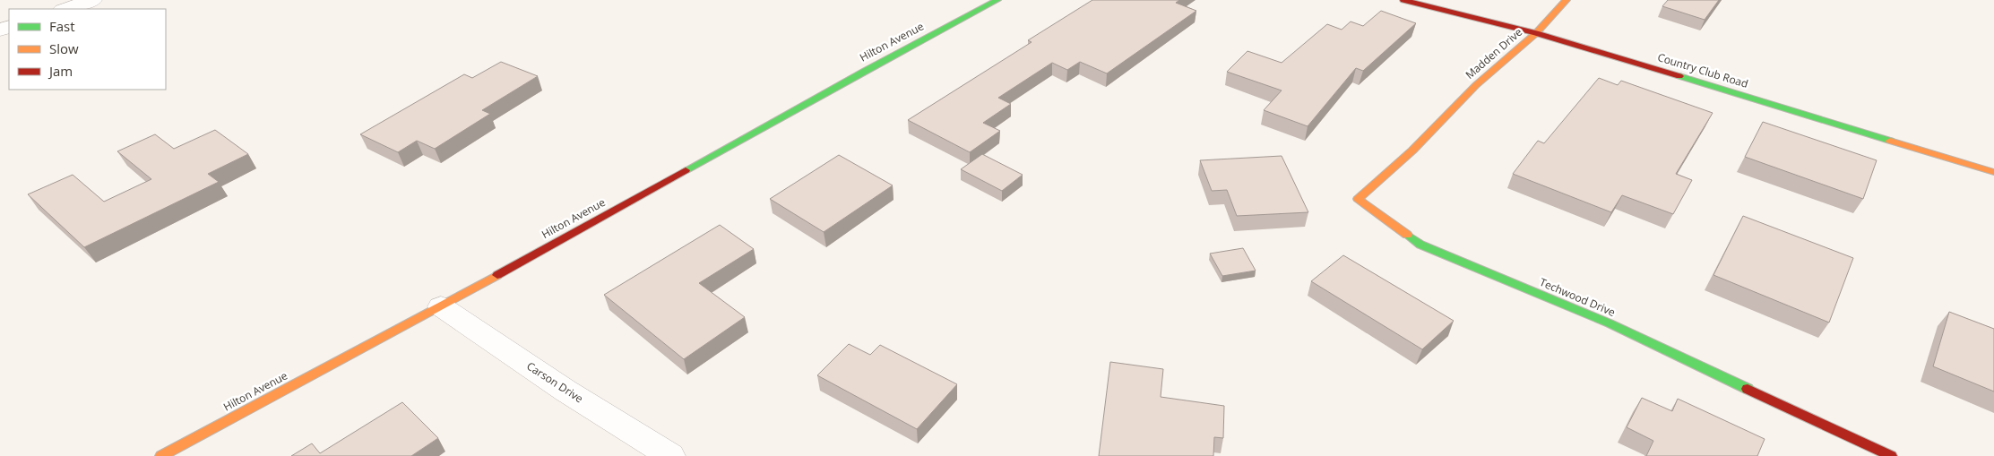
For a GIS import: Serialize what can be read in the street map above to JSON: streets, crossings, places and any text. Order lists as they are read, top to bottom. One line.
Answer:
{"streets":{"street":["Hilton Avenue","Madden Drive","Country Club Road","Techwood Drive","Carson Drive"]},"crossings":[["Hilton Avenue","Carson Drive"],["Madden Drive","Country Club Road"],["Madden Drive","Techwood Drive"]],"legend":["Fast","Slow","Jam"]}
